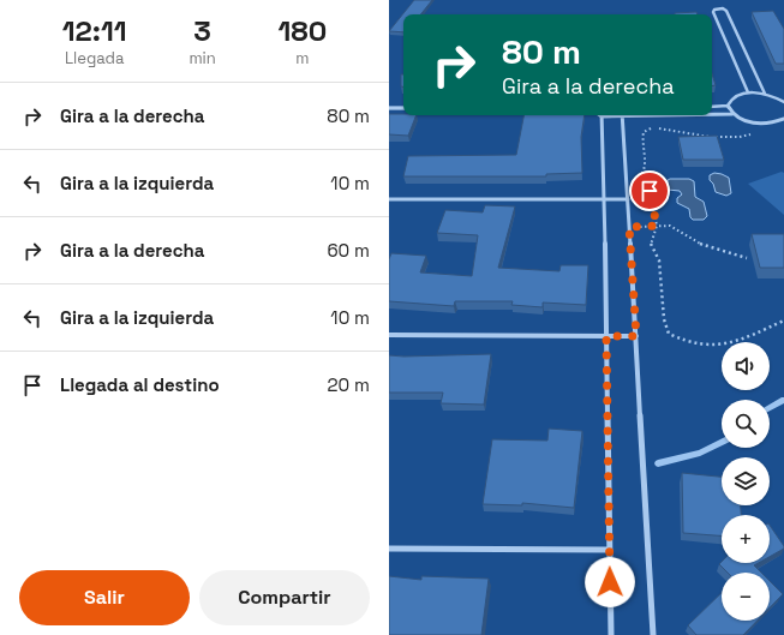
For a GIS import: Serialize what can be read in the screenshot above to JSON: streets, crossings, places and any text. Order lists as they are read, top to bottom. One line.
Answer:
{"page":{"eta":["12:11","Llegada","3","min","180","m"],"turn":["80 m","Gira a la derecha"],"list":[{"name":"Gira a la derecha","value":"80 m"},{"name":"Gira a la izquierda","value":"10 m"},{"name":"Gira a la derecha","value":"60 m"},{"name":"Gira a la izquierda","value":"10 m"},{"name":"Llegada al destino","value":"20 m"}],"map_buttons":["+","−"],"buttons":["Salir","Compartir"]}}
